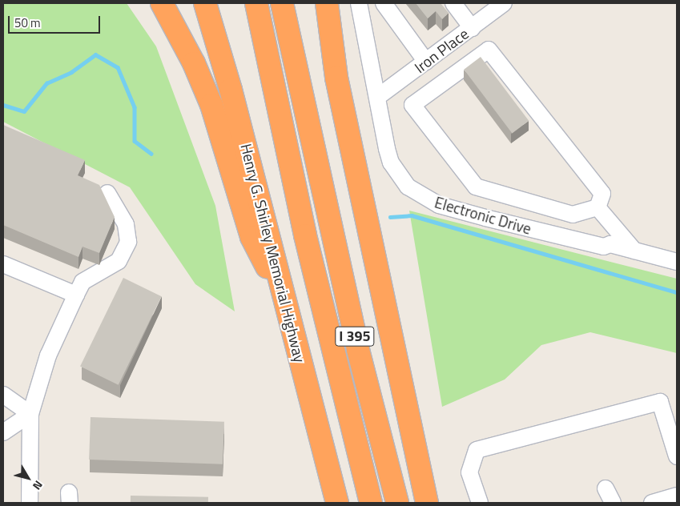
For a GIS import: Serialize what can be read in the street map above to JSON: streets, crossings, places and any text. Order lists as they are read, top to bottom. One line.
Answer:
{"streets":{"highway":["Henry G. Shirley Memorial Highway","I 395"],"street":["Iron Place","Electronic Drive"]},"crossings":[["Iron Place","Electronic Drive"]],"scale_bar":"50 m","north":"bottom right"}
